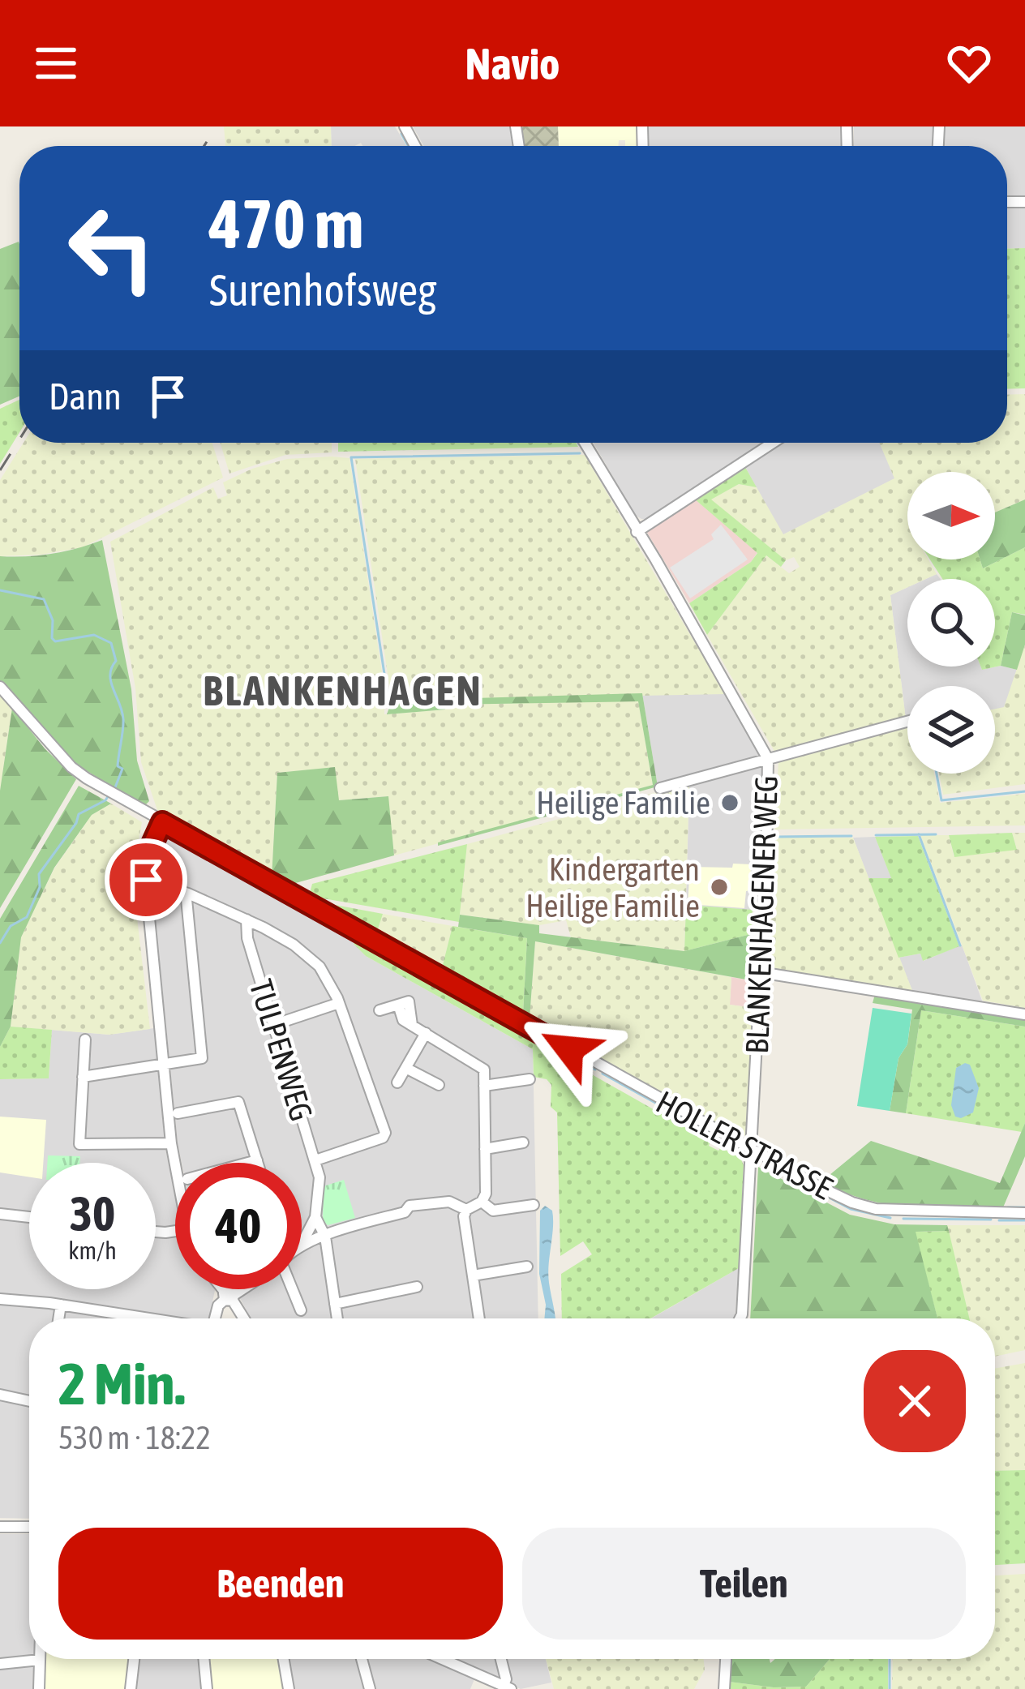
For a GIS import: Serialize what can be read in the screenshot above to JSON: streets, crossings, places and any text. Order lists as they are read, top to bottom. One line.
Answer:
{"streets":{"street":["BLANKENHAGENER WEG","TULPENWEG","HOLLER STRASSE"]},"crossings":[["BLANKENHAGENER WEG","HOLLER STRASSE"]],"districts":["BLANKENHAGEN"],"places":["Heilige Familie","Kindergarten Heilige Familie"],"north":"right","page":{"header":"Navio","turn":["470 m","Surenhofsweg"],"then":"Dann","speed":"30 km/h","limit":"40","heading":["2 Min.","530 m · 18:22"],"buttons":["Beenden","Teilen"]}}
